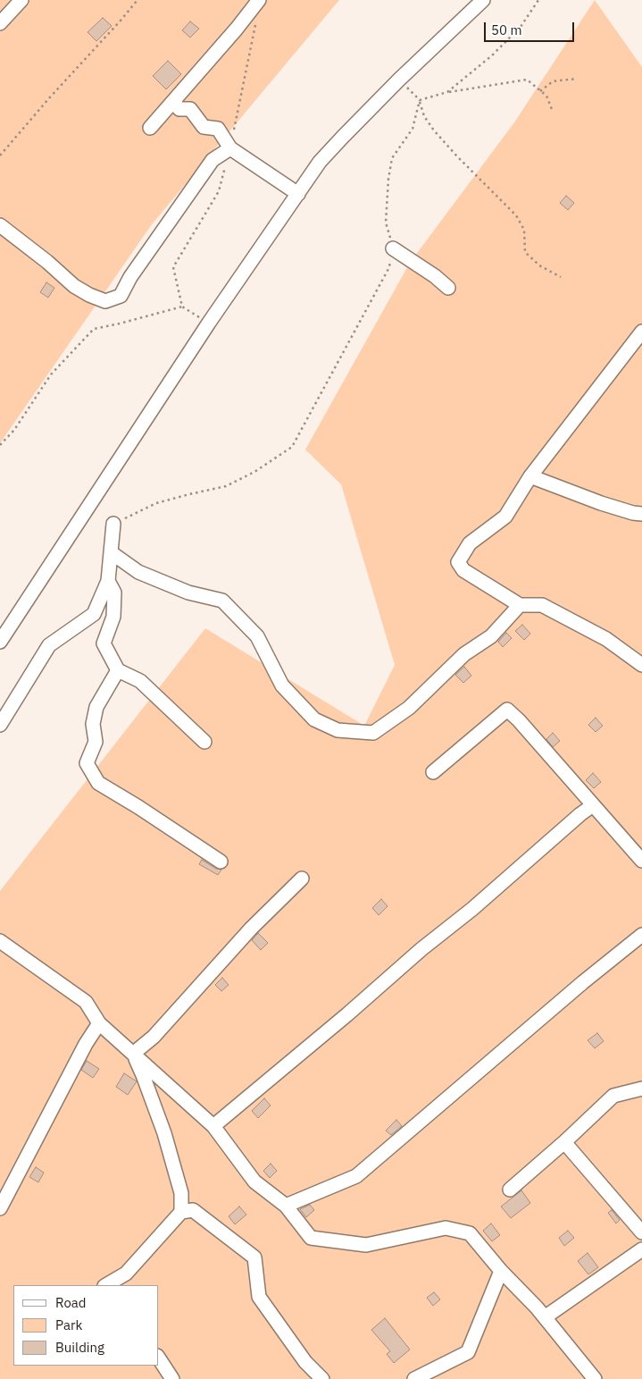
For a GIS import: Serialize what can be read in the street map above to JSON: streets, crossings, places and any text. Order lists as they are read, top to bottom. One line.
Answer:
{"legend":["Road","Park","Building"],"scale_bar":"50 m"}
